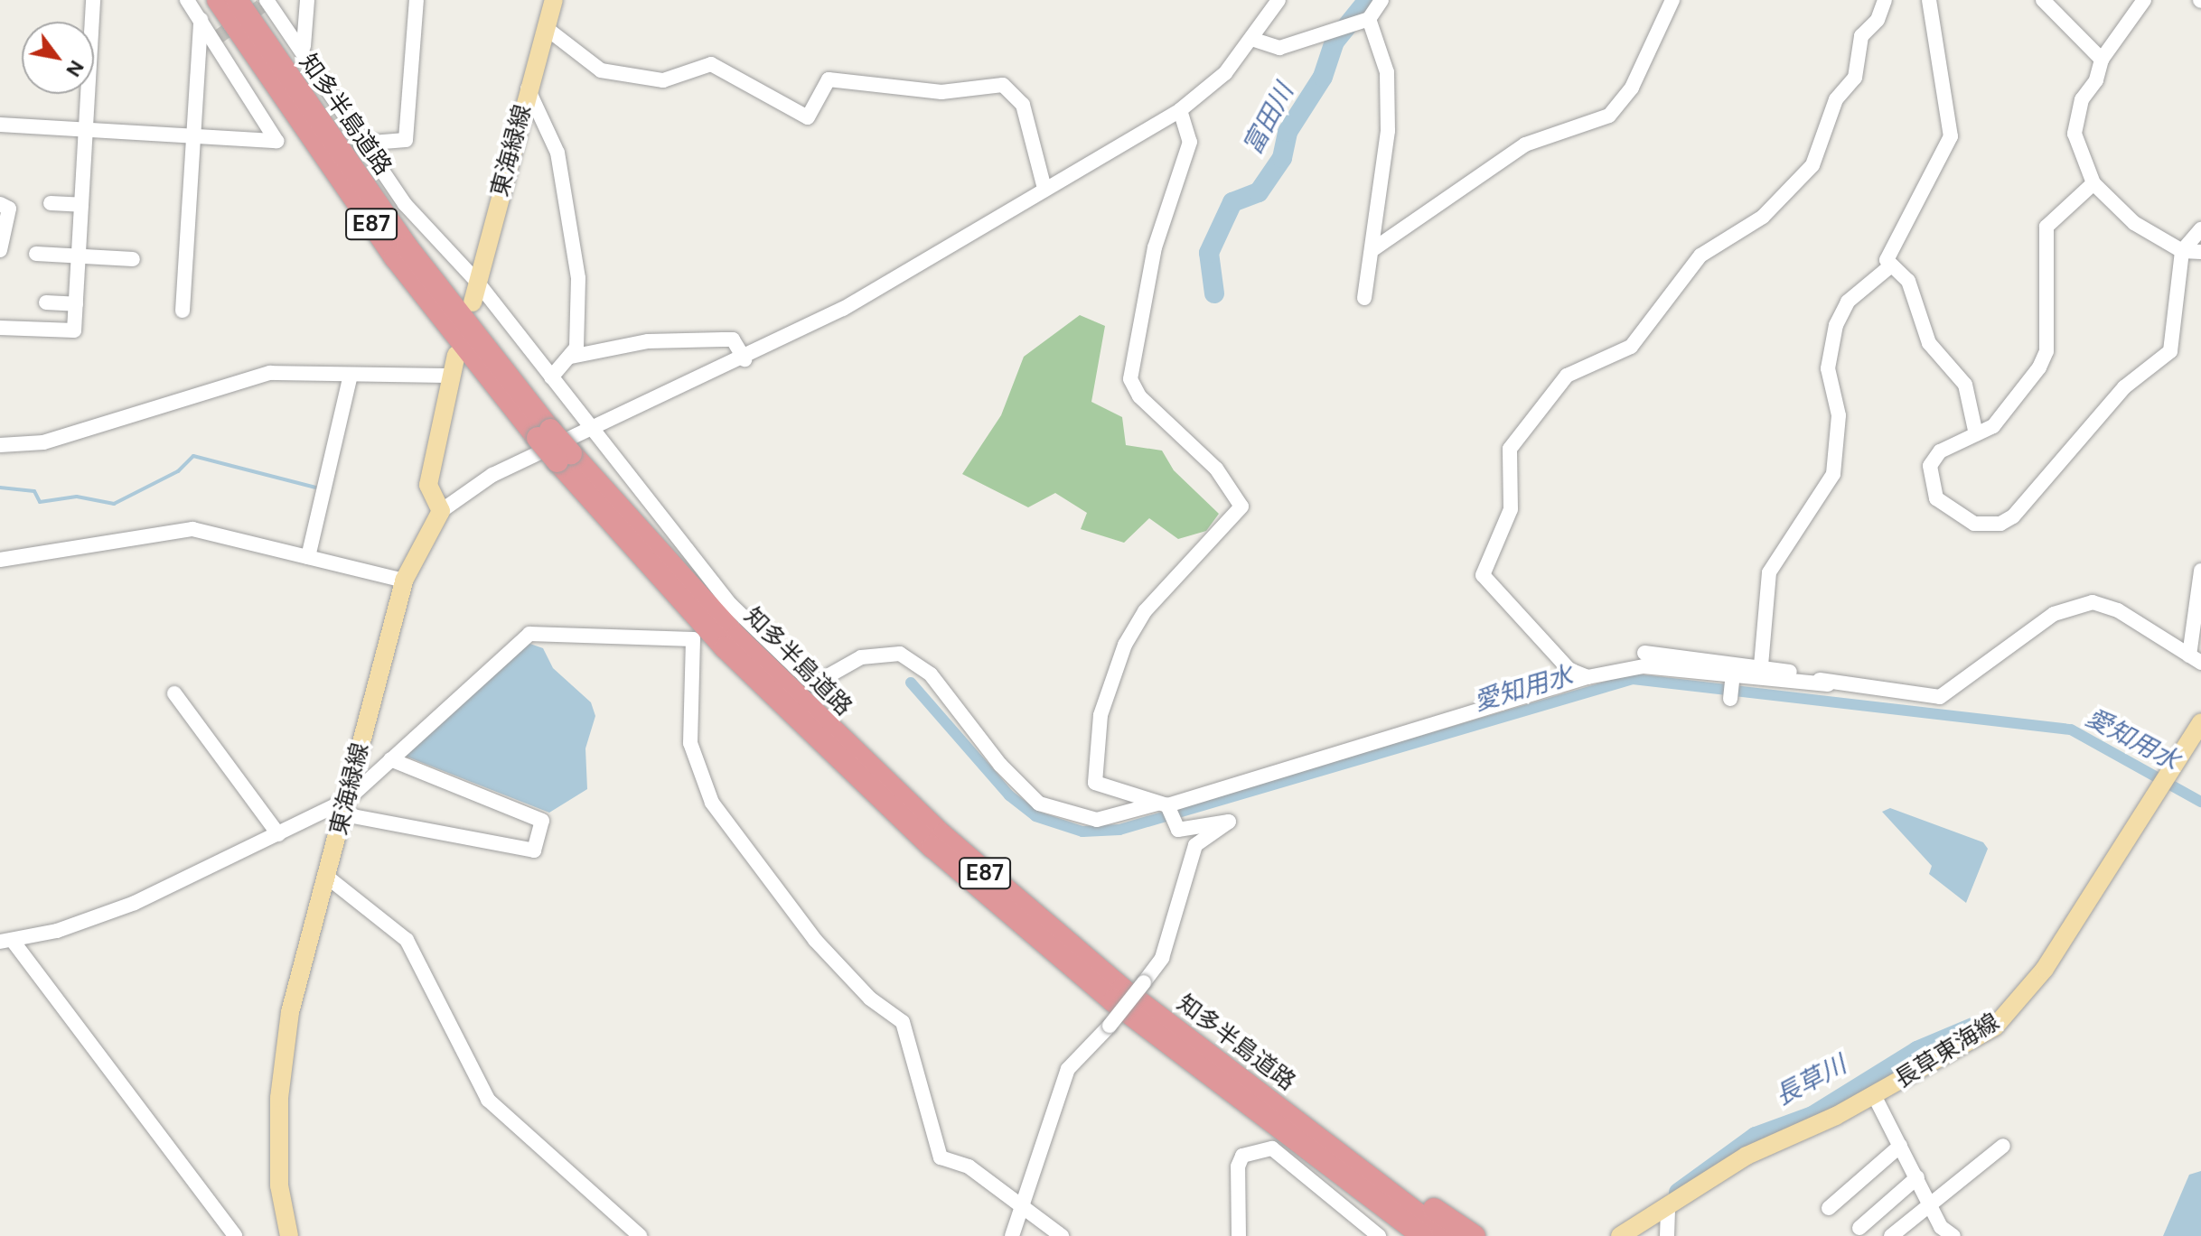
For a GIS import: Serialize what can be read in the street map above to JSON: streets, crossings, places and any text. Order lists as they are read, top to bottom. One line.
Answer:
{"streets":{"highway":["知多半島道路","E87"],"main road":["東海緑線","長草東海線"]},"water":["富田川","愛知用水","長草川"],"north":"bottom right"}
